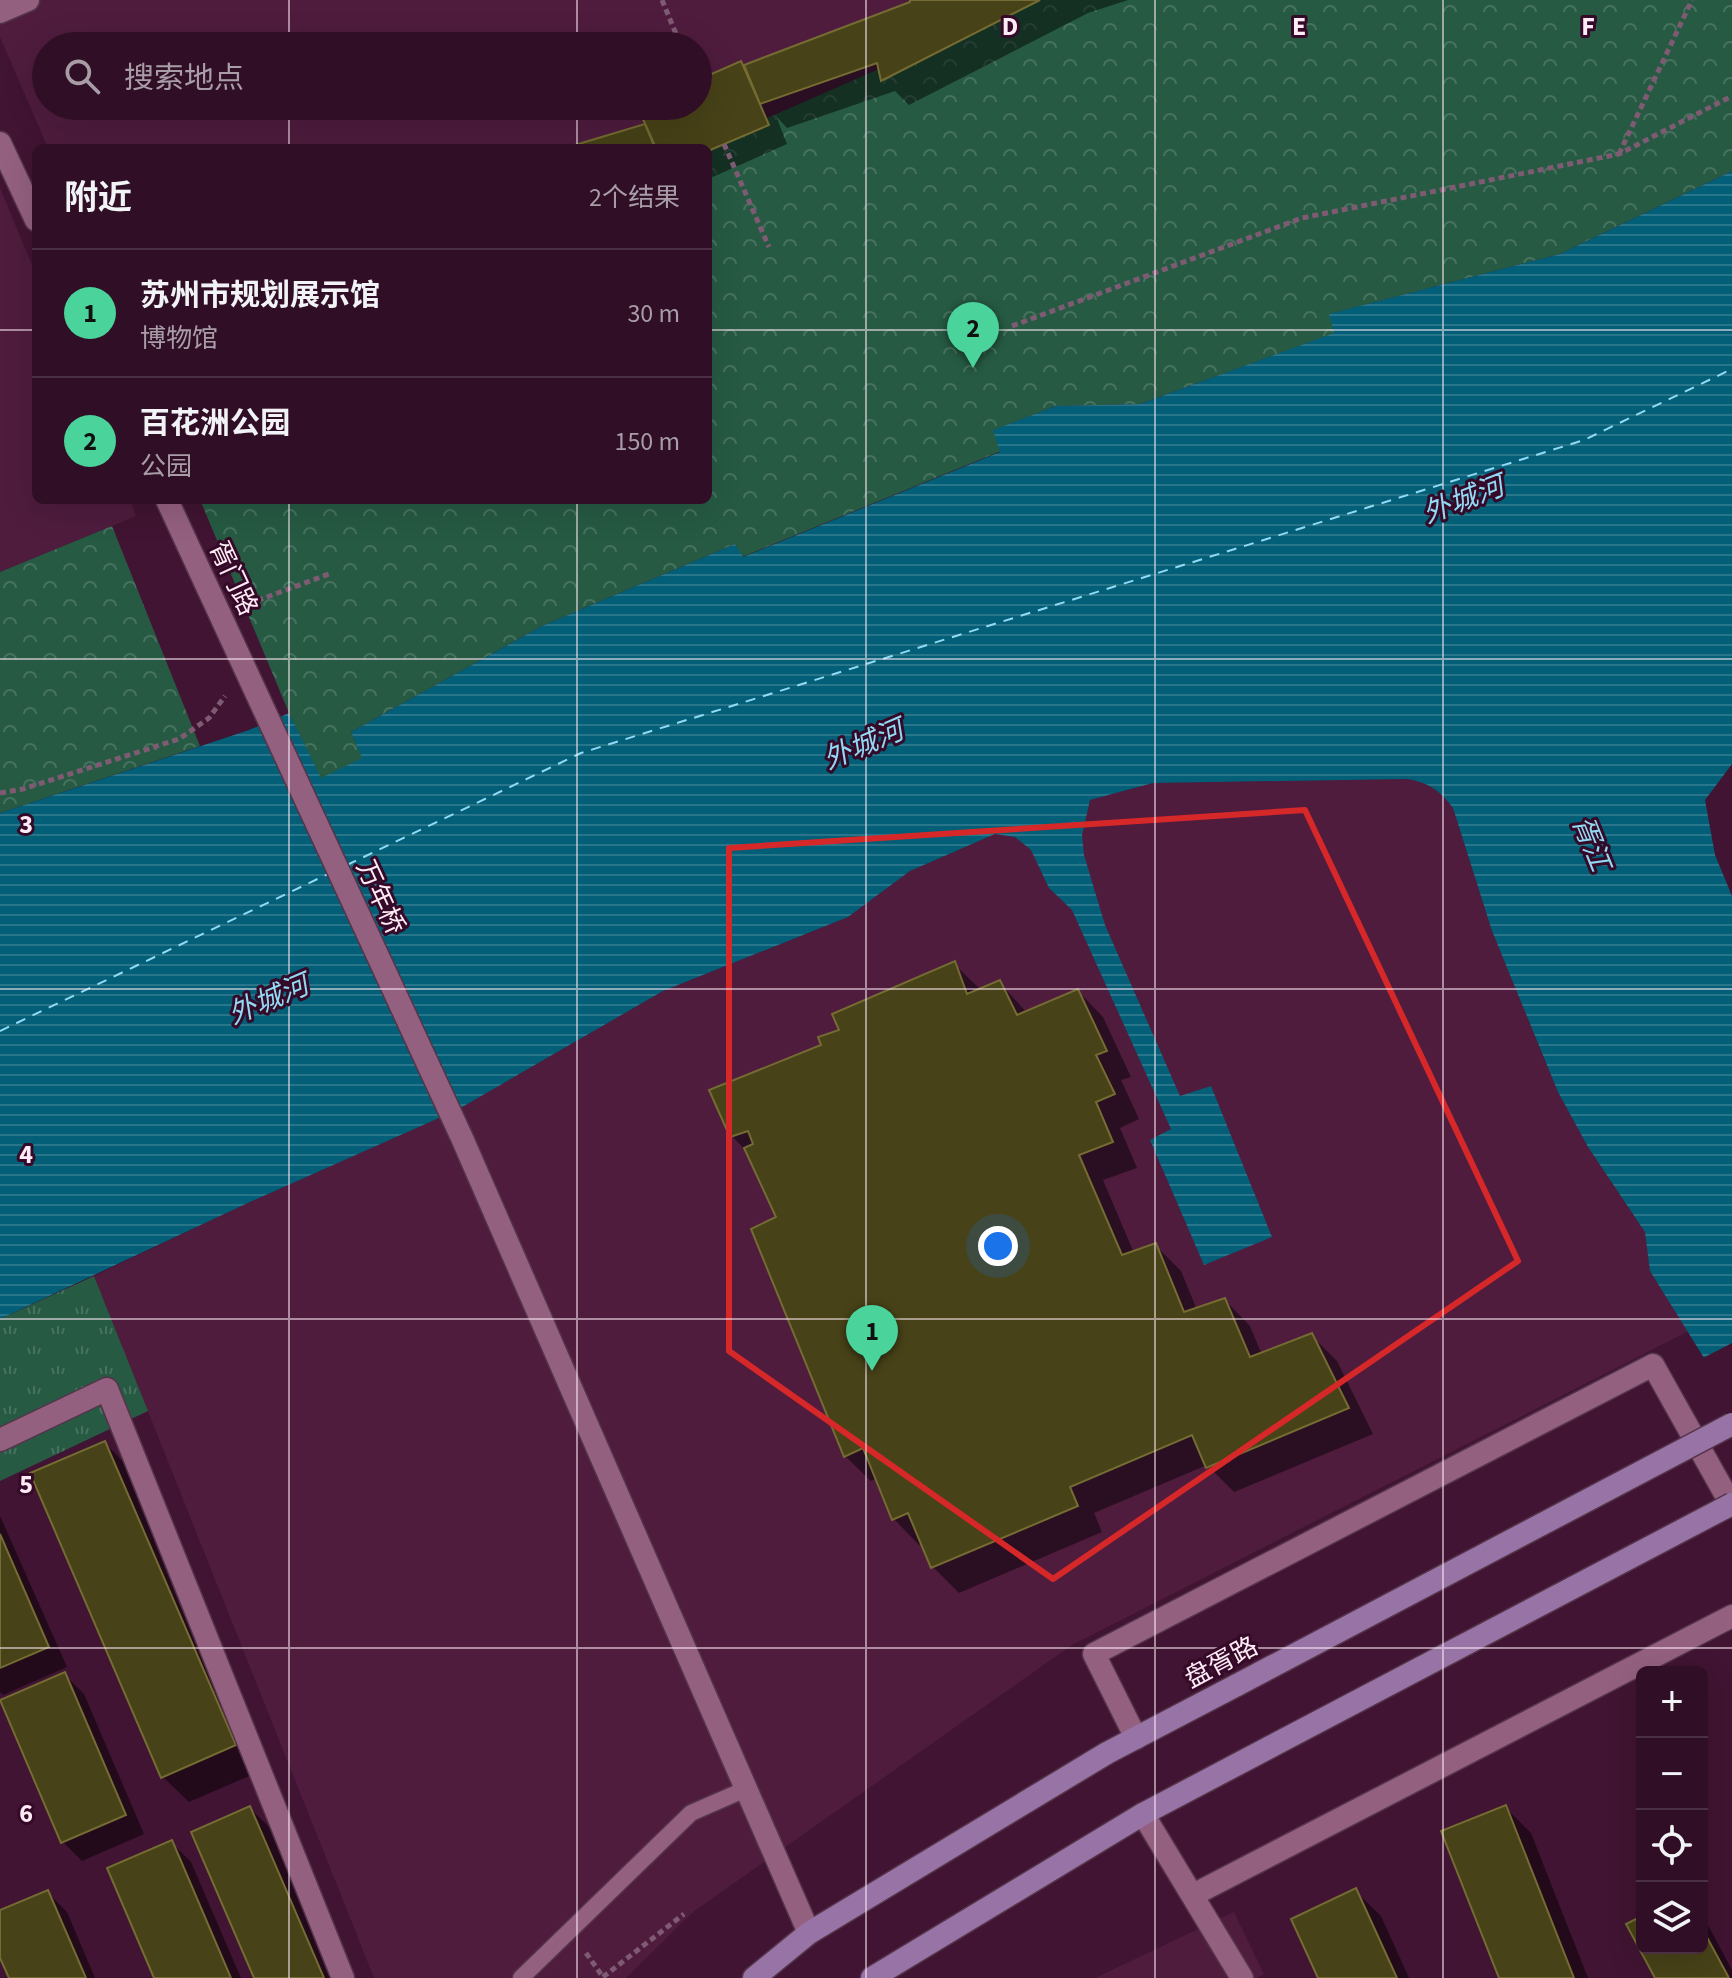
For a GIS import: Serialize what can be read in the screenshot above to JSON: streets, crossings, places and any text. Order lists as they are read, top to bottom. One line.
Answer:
{"streets":{"main road":["盘胥路"],"street":["胥门路","万年桥"]},"crossings":[["胥门路","万年桥"],["万年桥","盘胥路"]],"water":["外城河","胥江"],"page":{"search":"搜索地点","heading":["附近","2个结果"],"list":[{"mark":"1","name":"苏州市规划展示馆","note":"博物馆","value":"30 m"},{"mark":"2","name":"百花洲公园","note":"公园","value":"150 m"}],"pins":["2","1"],"map_buttons":["+","−"]},"grid":{"columns":["D","E","F"],"rows":["3","4","5","6"]}}
